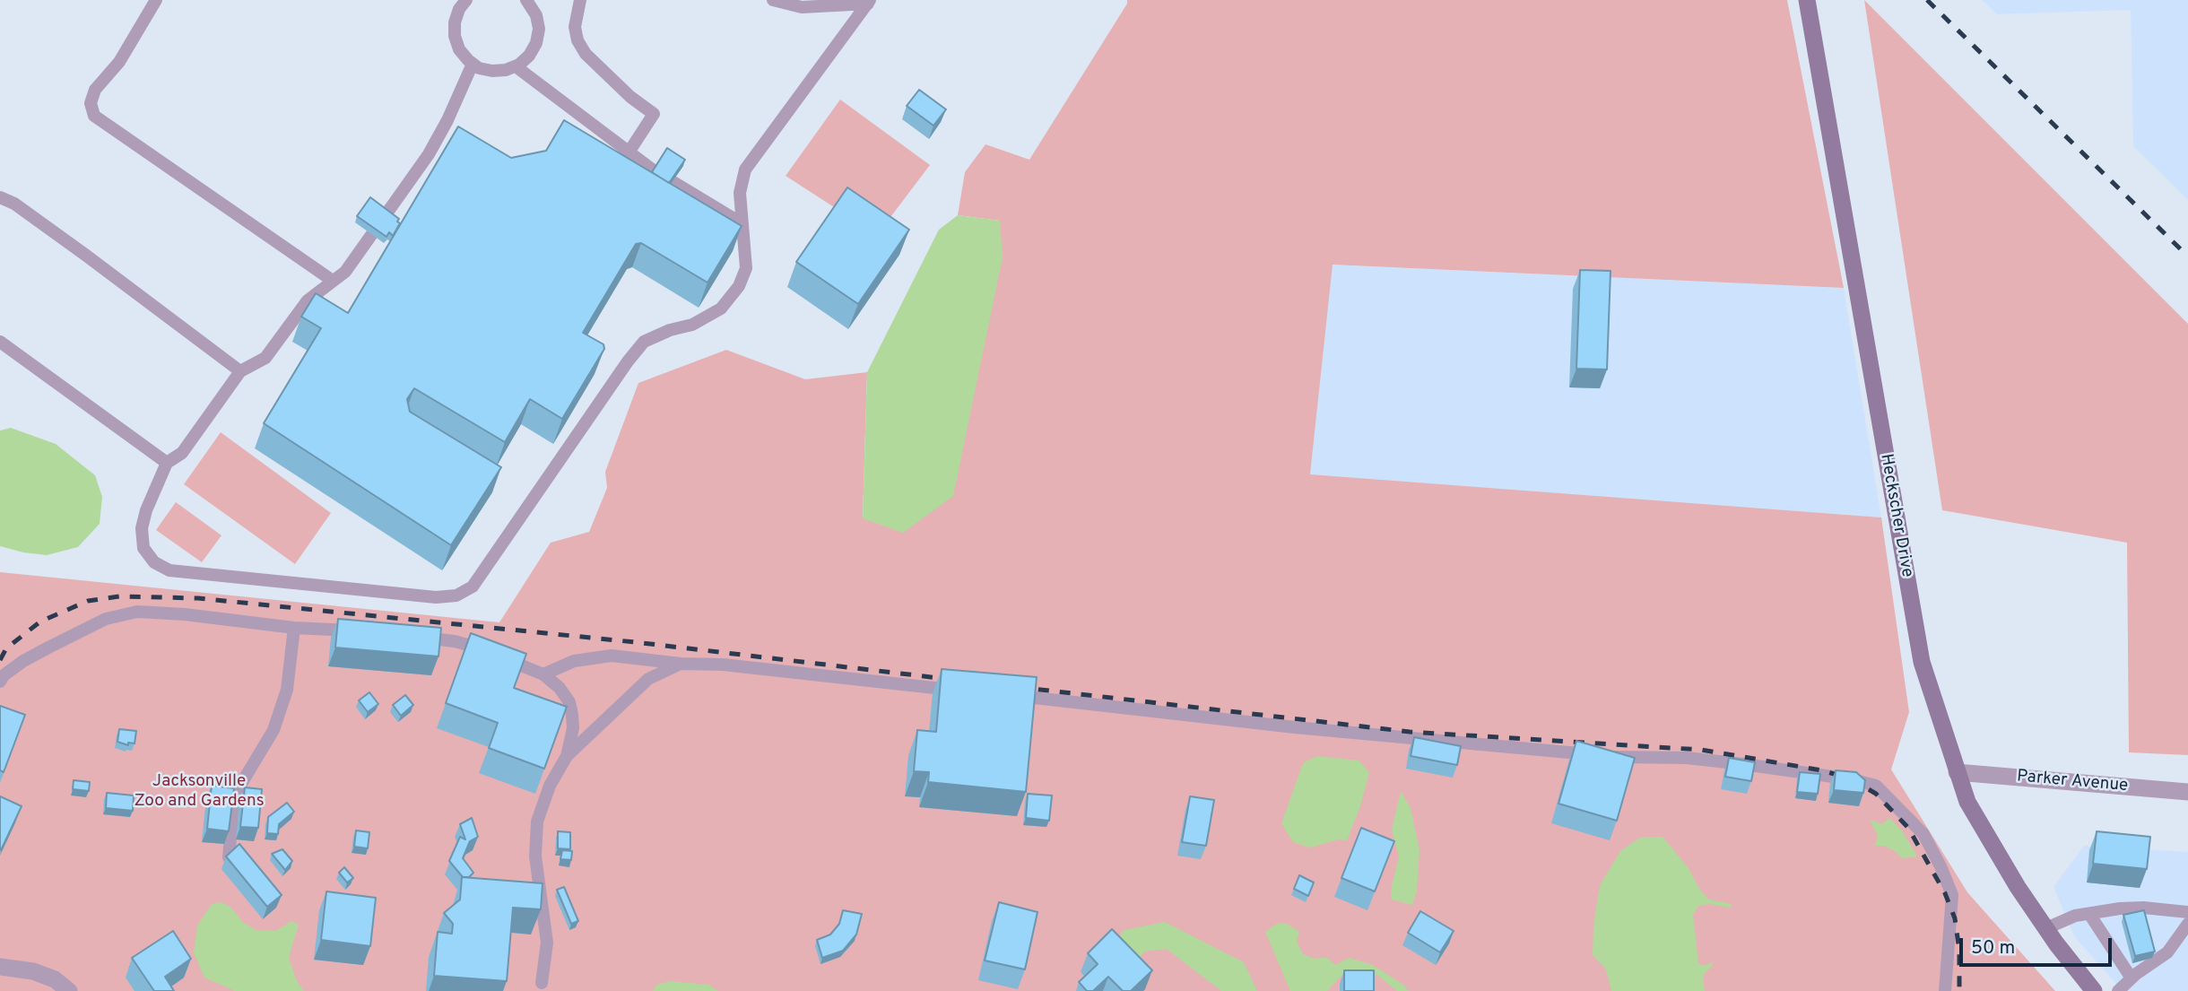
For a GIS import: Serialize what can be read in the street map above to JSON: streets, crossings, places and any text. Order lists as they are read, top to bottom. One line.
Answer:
{"streets":{"main road":["Heckscher Drive"],"street":["Parker Avenue"]},"crossings":[["Heckscher Drive","Parker Avenue"]],"parks":["Jacksonville Zoo and Gardens"],"scale_bar":"50 m"}
